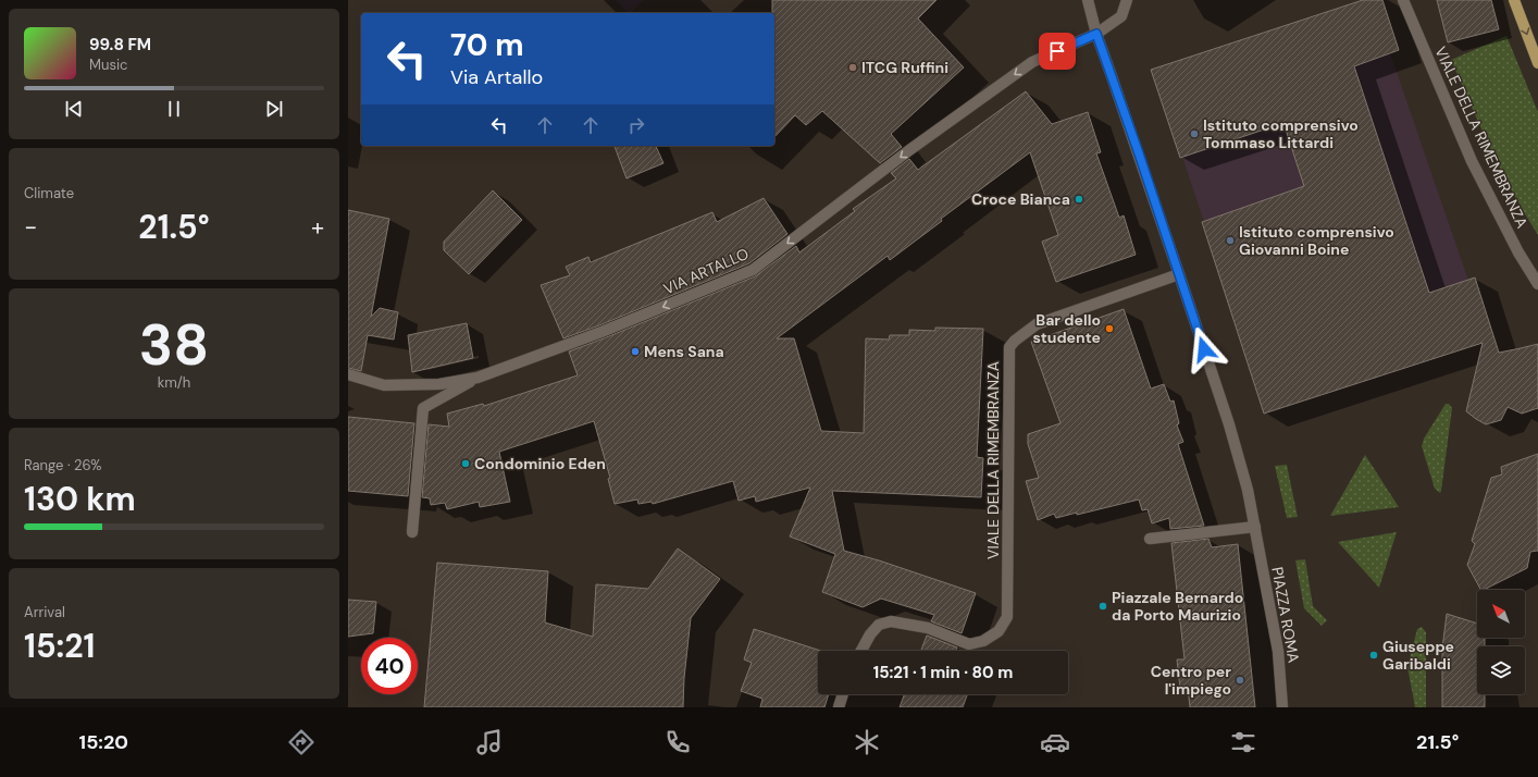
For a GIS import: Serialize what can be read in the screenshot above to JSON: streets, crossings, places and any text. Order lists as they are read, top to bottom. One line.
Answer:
{"streets":{"street":["VIALE DELLA RIMEMBRANZA","VIA ARTALLO","PIAZZA ROMA"]},"crossings":[["VIALE DELLA RIMEMBRANZA","PIAZZA ROMA"]],"one_way":["VIA ARTALLO"],"places":["ITCG Ruffini","Istituto comprensivo Tommaso Littardi","Croce Bianca","Istituto comprensivo Giovanni Boine","Bar dello studente","Mens Sana","Condominio Eden","Piazzale Bernardo da Porto Maurizio","Giuseppe Garibaldi","Centro per l'impiego"],"north":"top left","page":{"turn":["70 m","Via Artallo"],"song":["99.8 FM","Music"],"tile":["Climate",["38","km/h"],["Range · 26%","130 km"],["Arrival","15:21"]],"heat":["−","21.5°","+"],"limit":"40","trip":"15:21 · 1 min · 80 m","tabs":["15:20","21.5°"]}}
